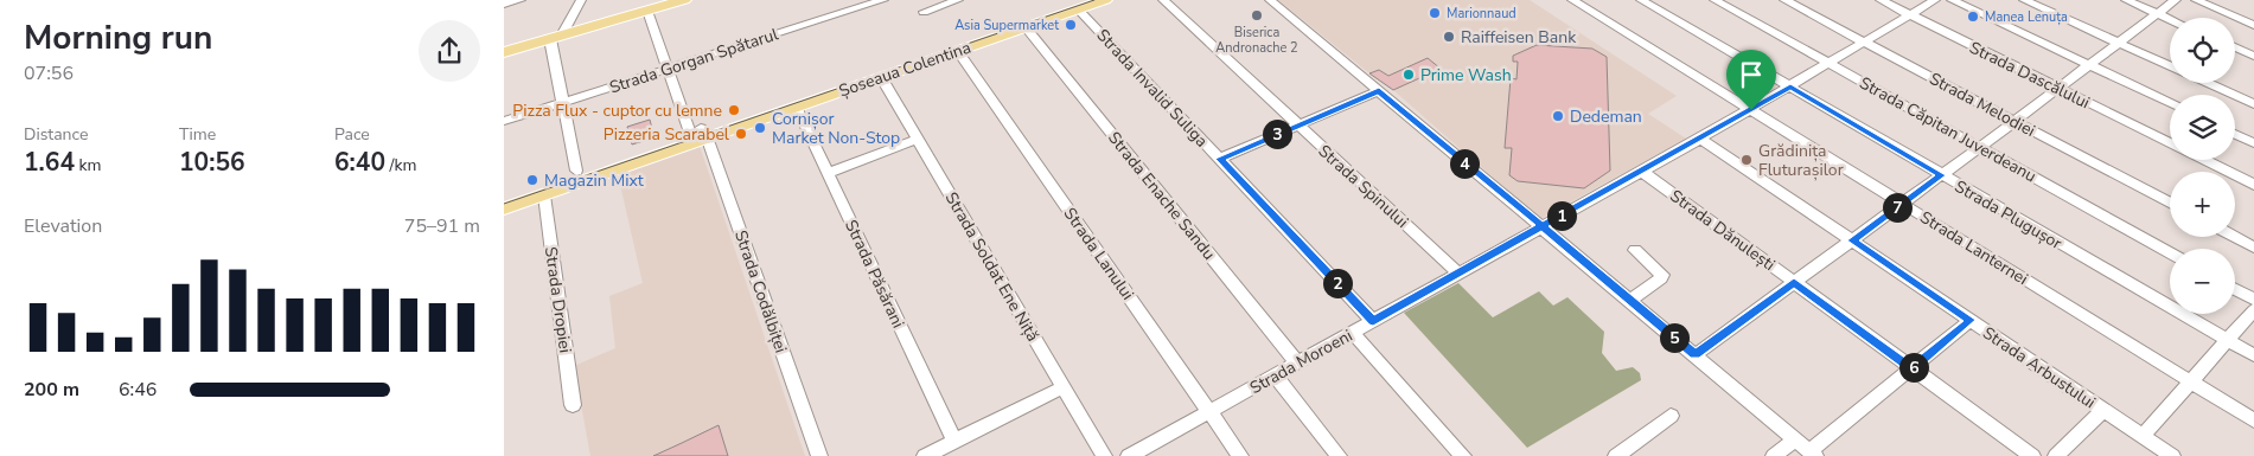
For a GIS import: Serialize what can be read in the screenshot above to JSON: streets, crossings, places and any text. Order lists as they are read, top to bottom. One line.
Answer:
{"streets":{"main road":["Șoseaua Colentina"],"street":["Strada Gorgan Spătarul","Strada Dascălului","Strada Invalid Suliga","Strada Melodiei","Strada Căpitan Juverdeanu","Strada Spinului","Strada Enache Sandu","Strada Plugușor","Strada Dănulești","Strada Lanternei","Strada Lanului","Strada Soldat Ene Niță","Strada Păsărani","Strada Codălbiței","Strada Dropiei","Strada Moroeni","Strada Arbustului"]},"crossings":[["Strada Gorgan Spătarul","Strada Codălbiței"],["Șoseaua Colentina","Strada Invalid Suliga"],["Șoseaua Colentina","Strada Enache Sandu"],["Șoseaua Colentina","Strada Lanului"],["Șoseaua Colentina","Strada Soldat Ene Niță"],["Șoseaua Colentina","Strada Păsărani"],["Șoseaua Colentina","Strada Codălbiței"],["Șoseaua Colentina","Strada Dropiei"],["Strada Dascălului","Strada Moroeni"],["Strada Invalid Suliga","Strada Moroeni"],["Strada Melodiei","Strada Moroeni"],["Strada Căpitan Juverdeanu","Strada Moroeni"],["Strada Spinului","Strada Moroeni"],["Strada Enache Sandu","Strada Moroeni"],["Strada Plugușor","Strada Moroeni"],["Strada Dănulești","Strada Moroeni"],["Strada Lanternei","Strada Moroeni"],["Strada Lanului","Strada Moroeni"],["Strada Moroeni","Strada Arbustului"]],"places":["Marionnaud","Biserica Andronache 2","Manea Lenuța","Asia Supermarket","Raiffeisen Bank","Prime Wash","Pizza Flux - cuptor cu lemne","Dedeman","Cornișor Market Non-Stop","Pizzeria Scarabel","Grădinița Fluturașilor","Magazin Mixt"],"page":{"heading":["Morning run","07:56"],"map_buttons":["+","−"],"stats":[["Distance","1.64 km"],["Time","10:56"],["Pace","6:40 /km"]],"pins":["3","4","7","1","2","5","6"],"chart":["Elevation","75–91 m"],"list":[{"name":"200 m","note":"6:46"}]}}
